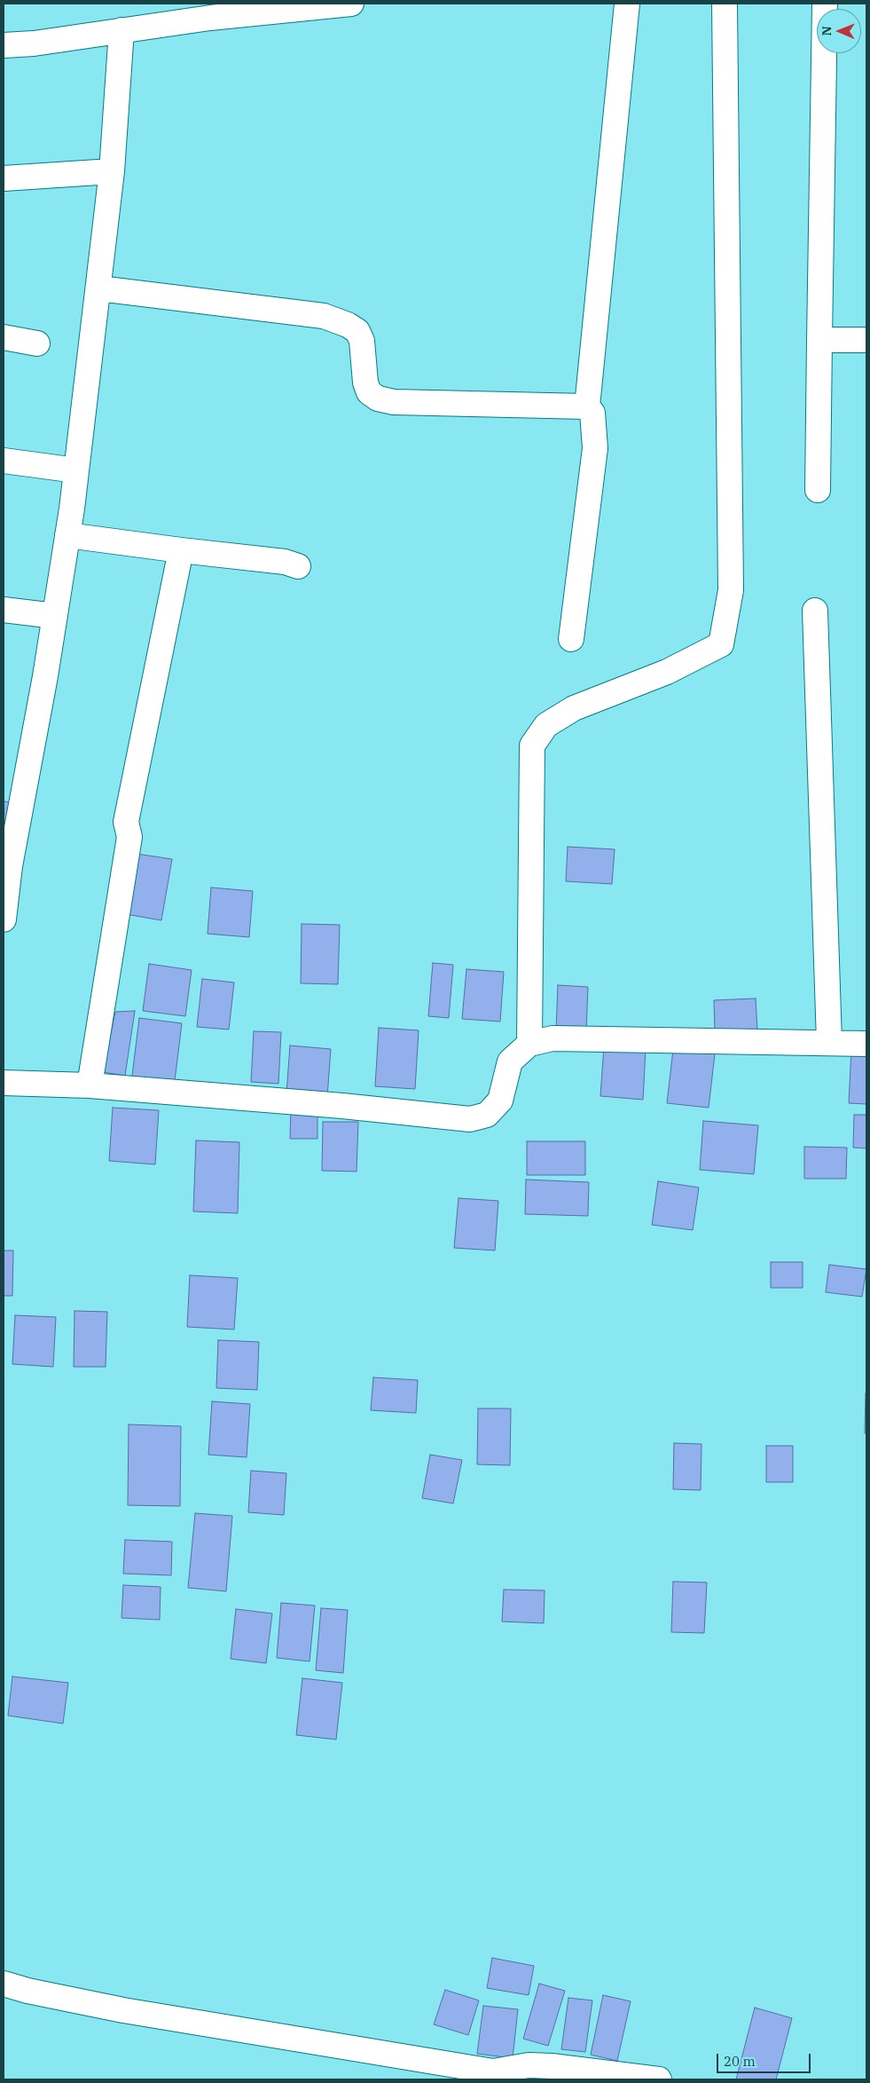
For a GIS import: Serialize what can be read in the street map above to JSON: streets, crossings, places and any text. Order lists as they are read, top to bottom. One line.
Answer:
{"scale_bar":"20 m","north":"left"}
